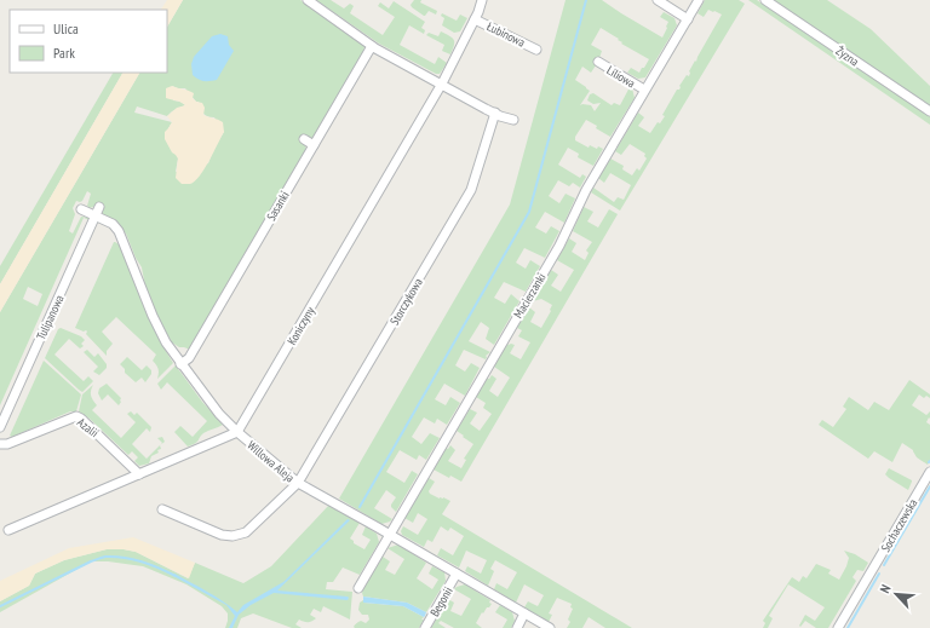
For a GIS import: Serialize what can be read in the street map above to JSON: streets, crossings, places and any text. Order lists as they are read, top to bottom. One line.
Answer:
{"streets":{"street":["Łubinowa","Żyzna","Liliowa","Sasanki","Macierzanki","Storczykowa","Tulipanowa","Koniczyny","Azalii","Willowa Aleja","Sochaczewska","Begonii"]},"crossings":[["Łubinowa","Koniczyny"],["Liliowa","Macierzanki"],["Sasanki","Willowa Aleja"],["Macierzanki","Willowa Aleja"],["Storczykowa","Willowa Aleja"],["Tulipanowa","Willowa Aleja"],["Koniczyny","Willowa Aleja"],["Willowa Aleja","Begonii"]],"legend":["Ulica","Park"],"north":"top left"}
